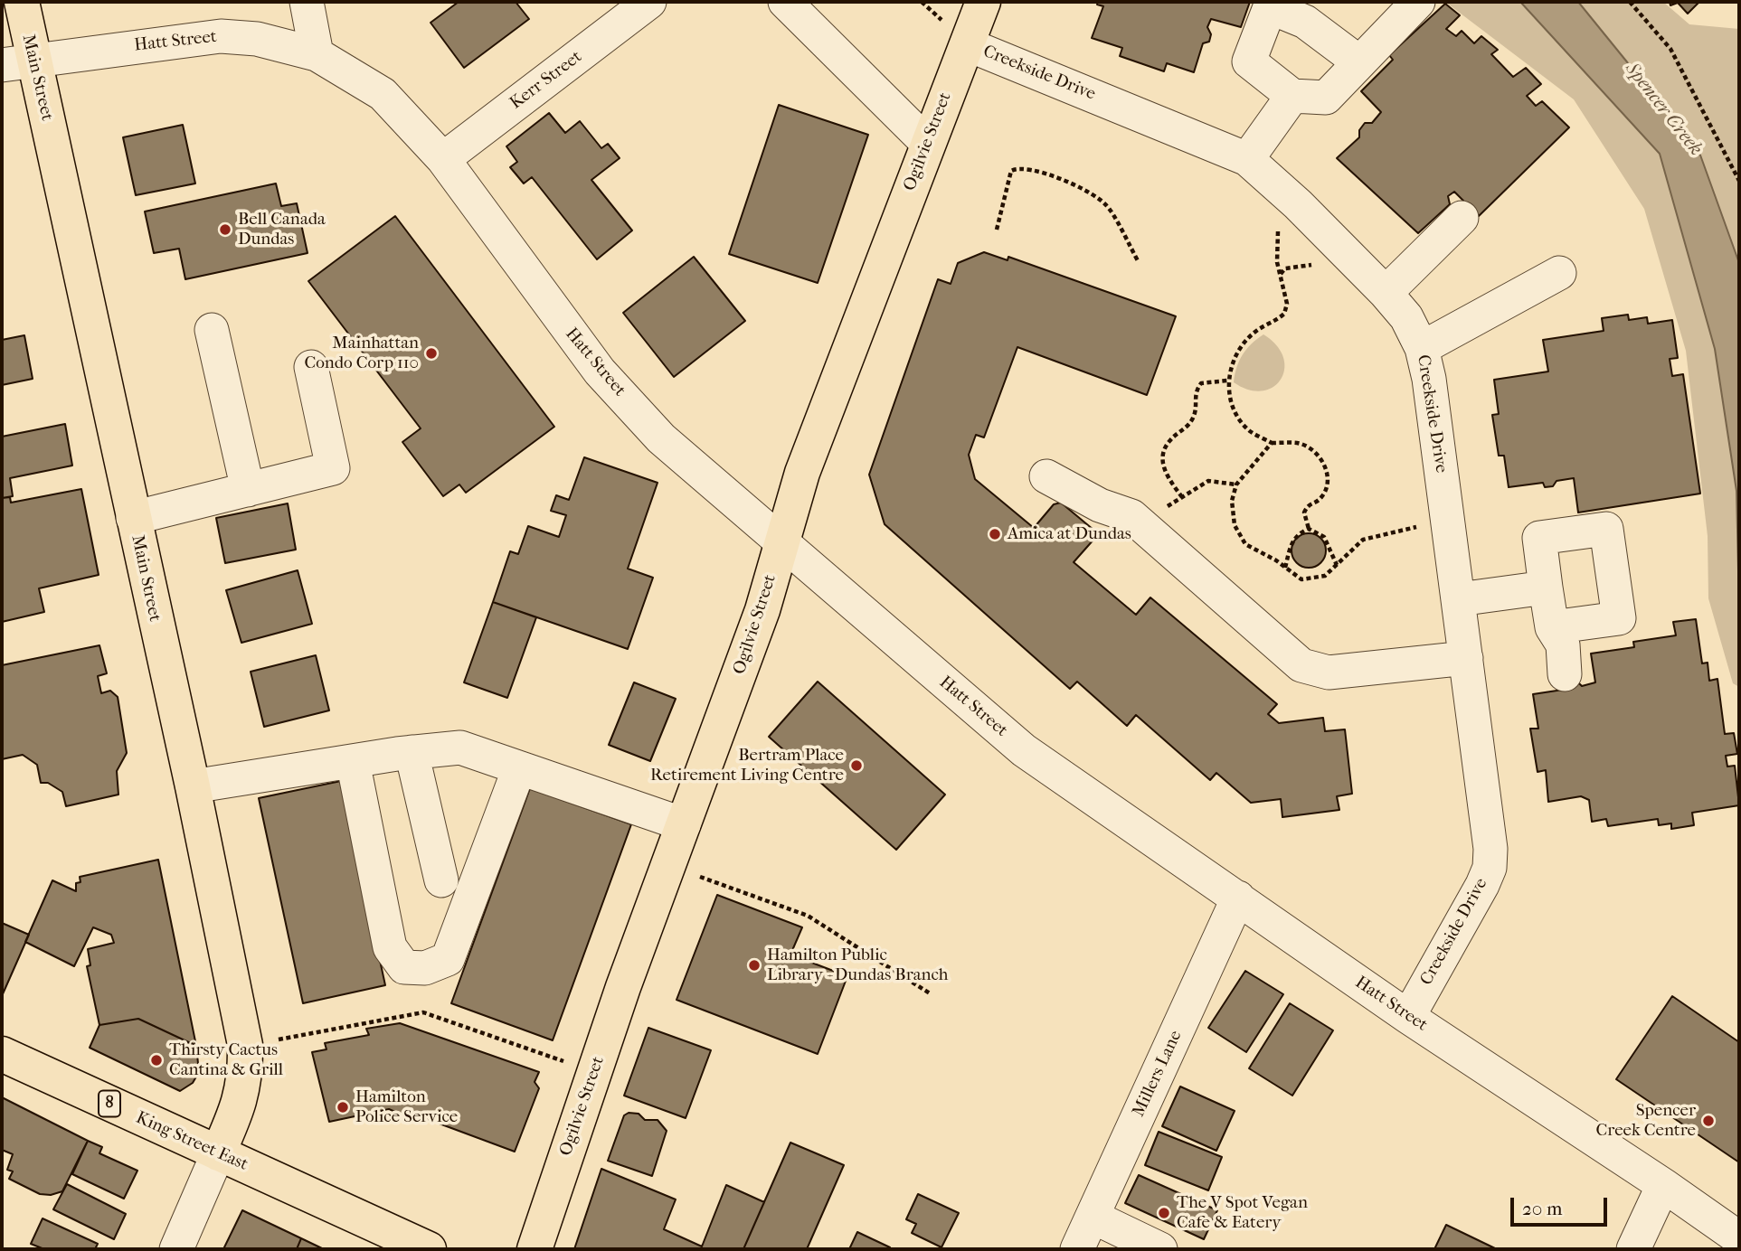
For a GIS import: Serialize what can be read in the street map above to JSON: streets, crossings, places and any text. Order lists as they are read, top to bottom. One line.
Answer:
{"streets":{"main road":["Main Street","Ogilvie Street","8","King Street East"],"street":["Hatt Street","Creekside Drive","Kerr Street","Millers Lane"]},"crossings":[["Hatt Street","Creekside Drive"],["Hatt Street","Main Street"],["Hatt Street","Kerr Street"],["Hatt Street","Ogilvie Street"],["Hatt Street","Millers Lane"],["Creekside Drive","Ogilvie Street"],["Main Street","King Street East"]],"water":["Spencer Creek"],"places":["Bell Canada Dundas","Mainhattan Condo Corp 110","Amica at Dundas","Bertram Place Retirement Living Centre","Hamilton Public Library - Dundas Branch","Thirsty Cactus Cantina & Grill","Hamilton Police Service","Spencer Creek Centre","The V Spot Vegan Cafe & Eatery"],"scale_bar":"20 m"}
